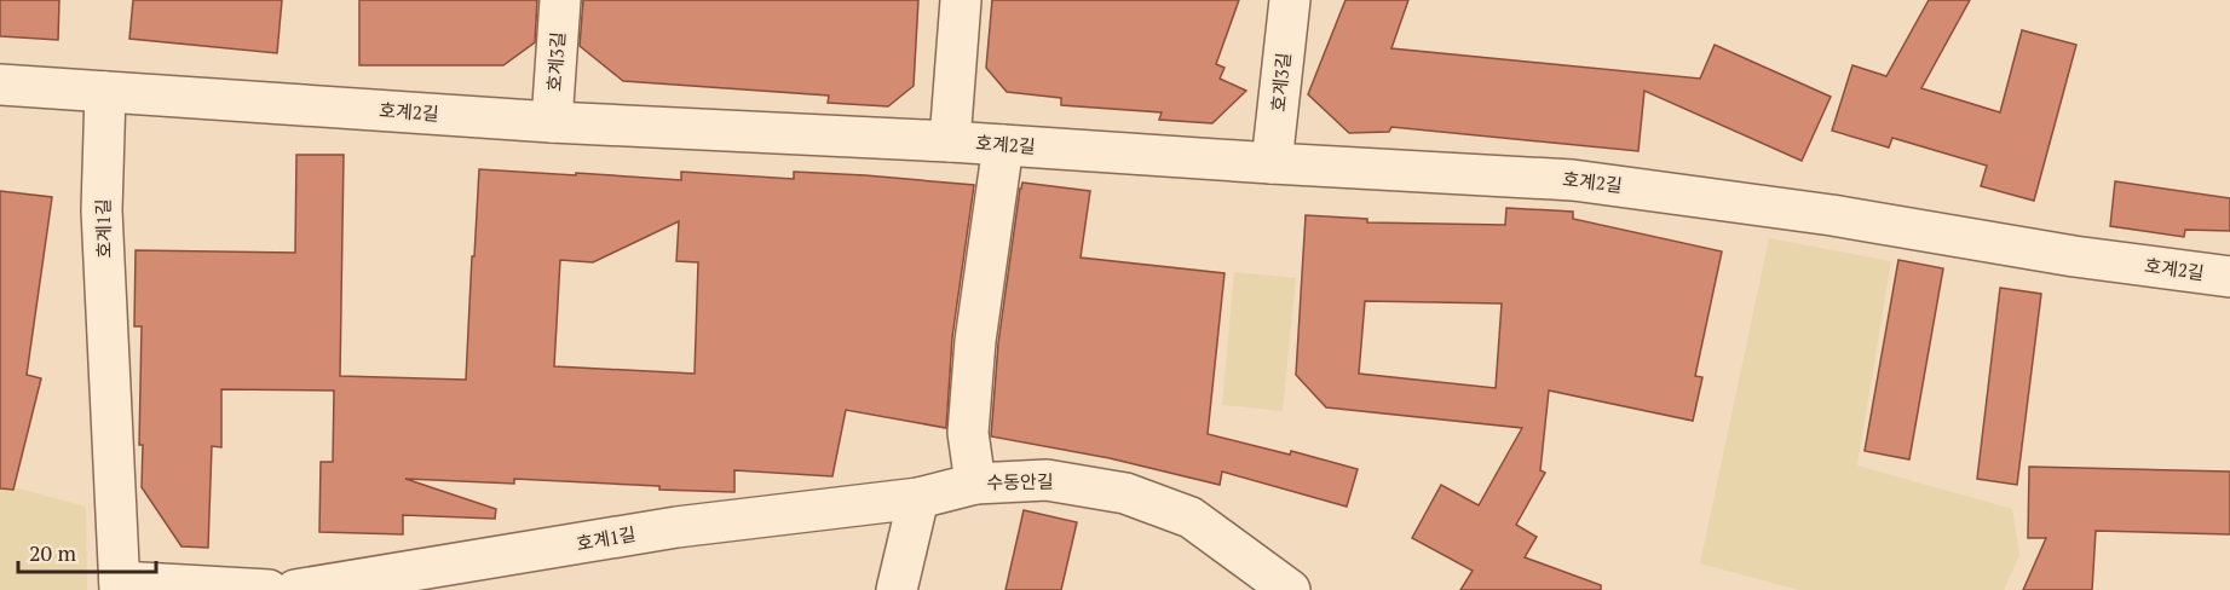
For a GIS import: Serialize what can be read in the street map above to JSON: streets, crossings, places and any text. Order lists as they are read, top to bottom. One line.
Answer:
{"streets":{"street":["호계3길","호계2길","호계1길","수동안길"]},"crossings":[["호계3길","호계2길"],["호계2길","호계1길"],["호계2길","수동안길"],["호계1길","수동안길"]],"scale_bar":"20 m"}
